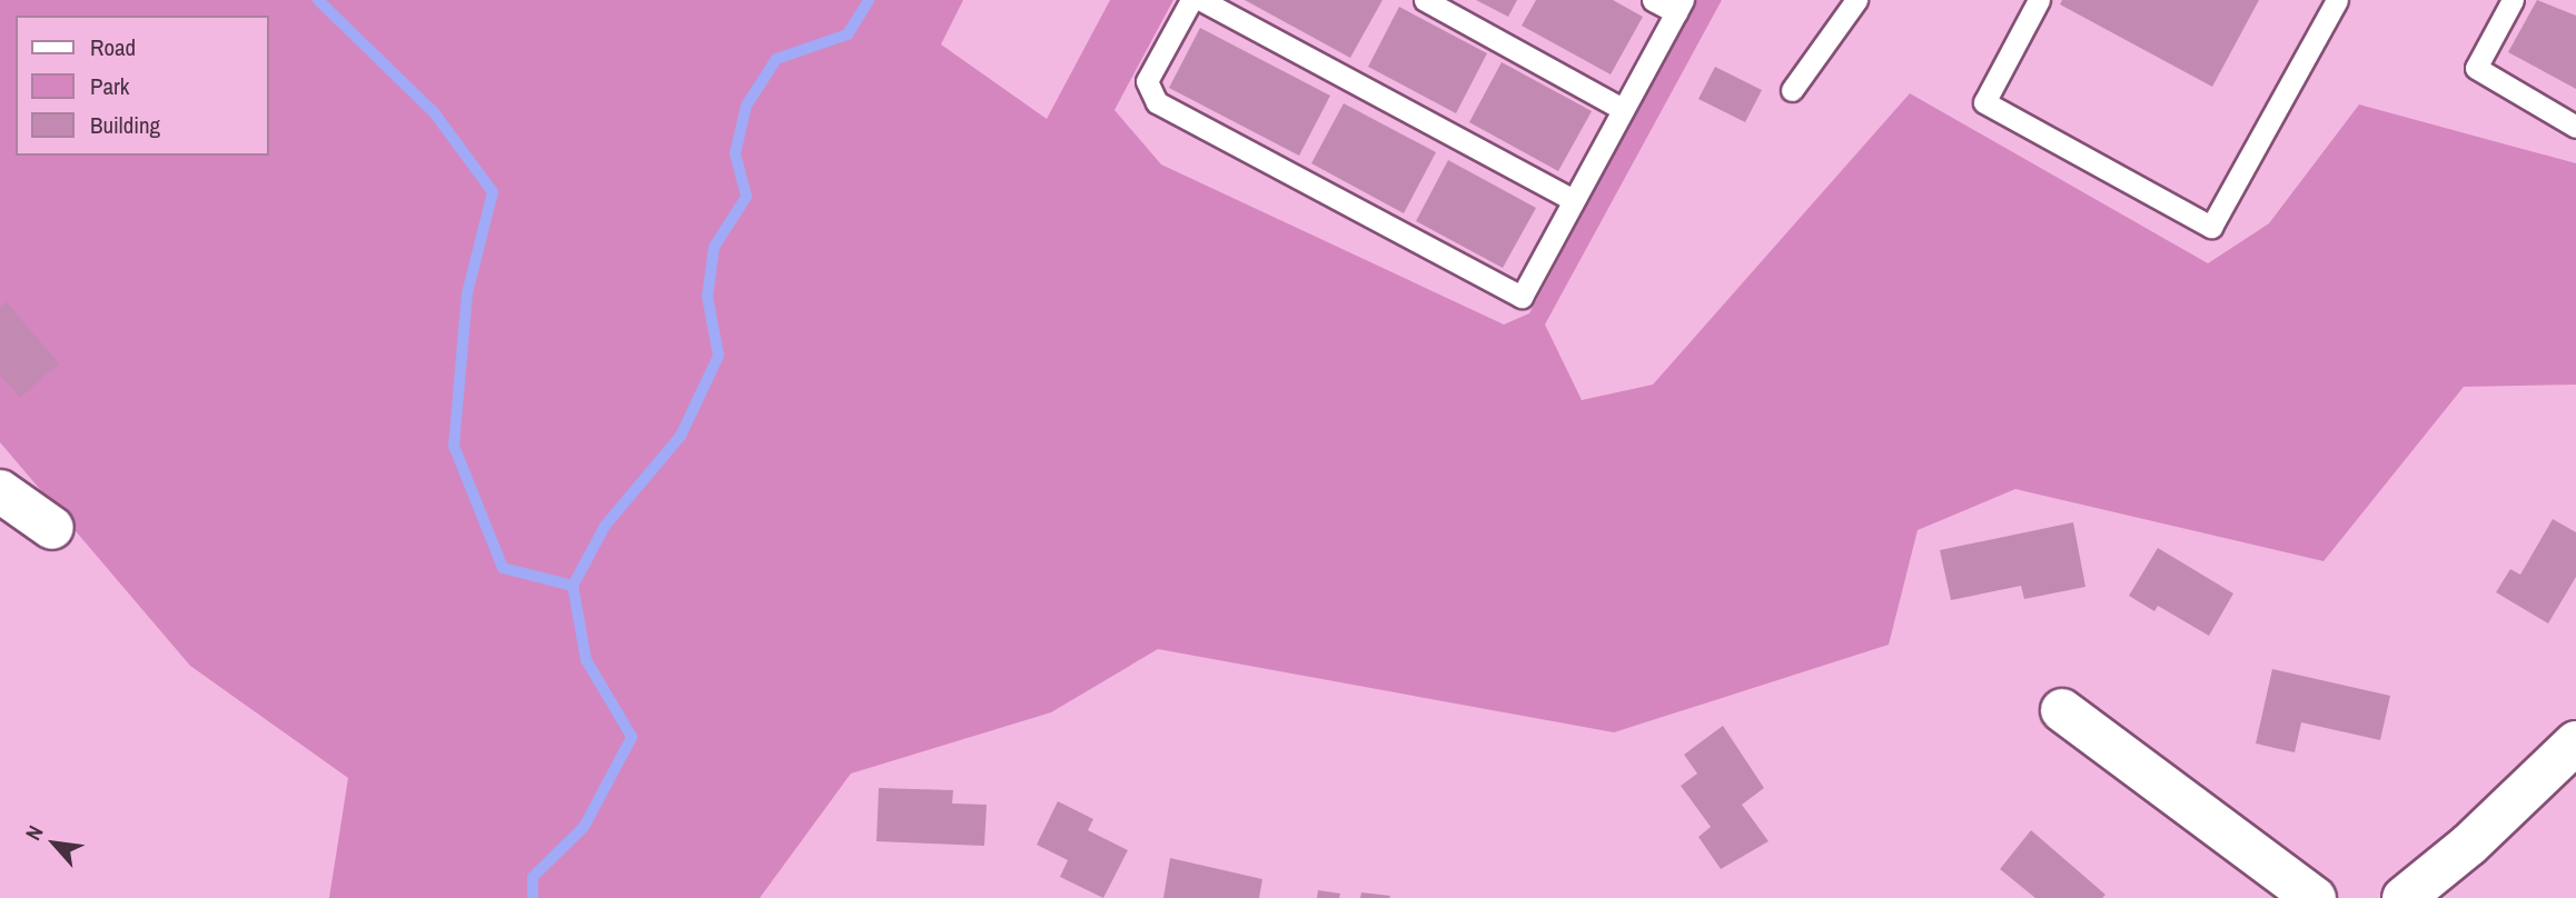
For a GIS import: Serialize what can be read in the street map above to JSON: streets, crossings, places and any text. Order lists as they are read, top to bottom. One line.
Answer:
{"legend":["Road","Park","Building"],"north":"top left"}
